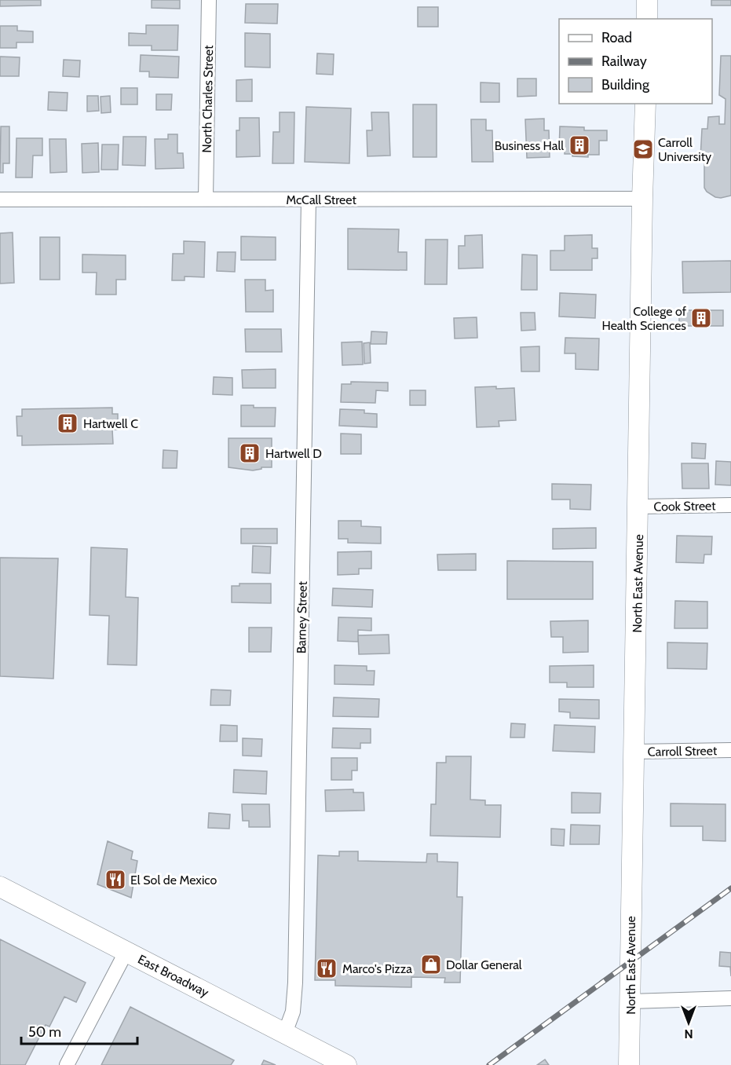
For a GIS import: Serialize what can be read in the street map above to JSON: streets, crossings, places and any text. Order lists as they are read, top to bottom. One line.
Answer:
{"streets":{"main road":["North East Avenue","East Broadway"],"street":["North Charles Street","McCall Street","Cook Street","Barney Street","Carroll Street"]},"crossings":[["North Charles Street","McCall Street"],["McCall Street","North East Avenue"],["McCall Street","Barney Street"],["Cook Street","North East Avenue"],["North East Avenue","Carroll Street"],["Barney Street","East Broadway"]],"places":{"building":["Business Hall","College of Health Sciences","Hartwell C","Hartwell D"],"school or university":["Carroll University"],"restaurant":["El Sol de Mexico","Marco's Pizza"],"shop":["Dollar General"]},"legend":["Road","Railway","Building"],"scale_bar":"50 m","north":"bottom"}
